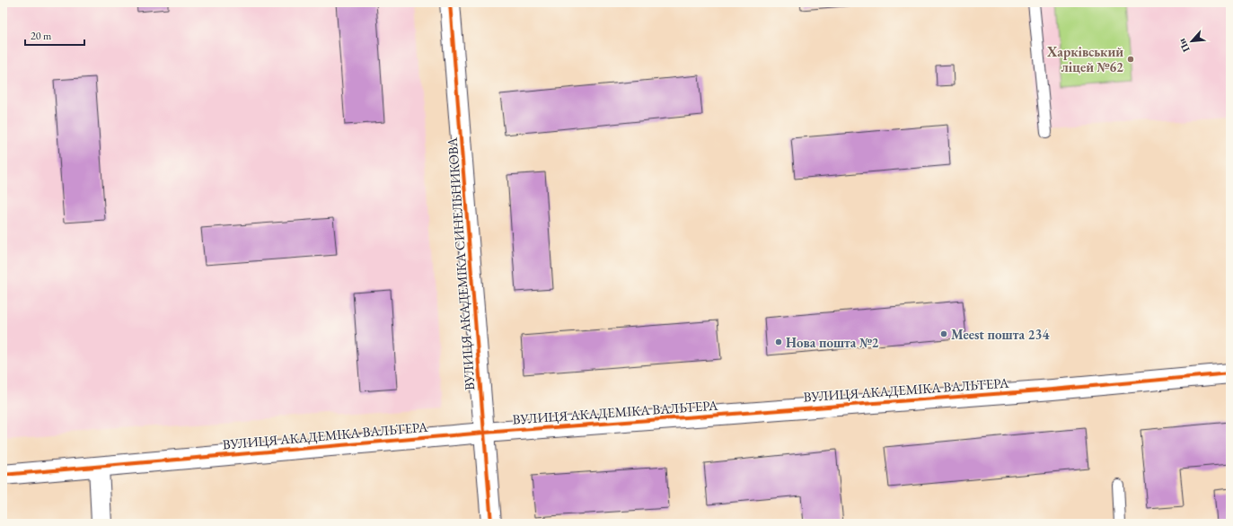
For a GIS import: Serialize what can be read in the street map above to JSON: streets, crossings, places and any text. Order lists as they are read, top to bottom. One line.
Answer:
{"streets":{"street":["ВУЛИЦЯ АКАДЕМІКА СИНЕЛЬНИКОВА","ВУЛИЦЯ АКАДЕМІКА ВАЛЬТЕРА"]},"crossings":[["ВУЛИЦЯ АКАДЕМІКА СИНЕЛЬНИКОВА","ВУЛИЦЯ АКАДЕМІКА ВАЛЬТЕРА"]],"places":["Харківський ліцей №62","Meest пошта 234","Нова пошта №2"],"scale_bar":"20 m","north":"bottom left"}
